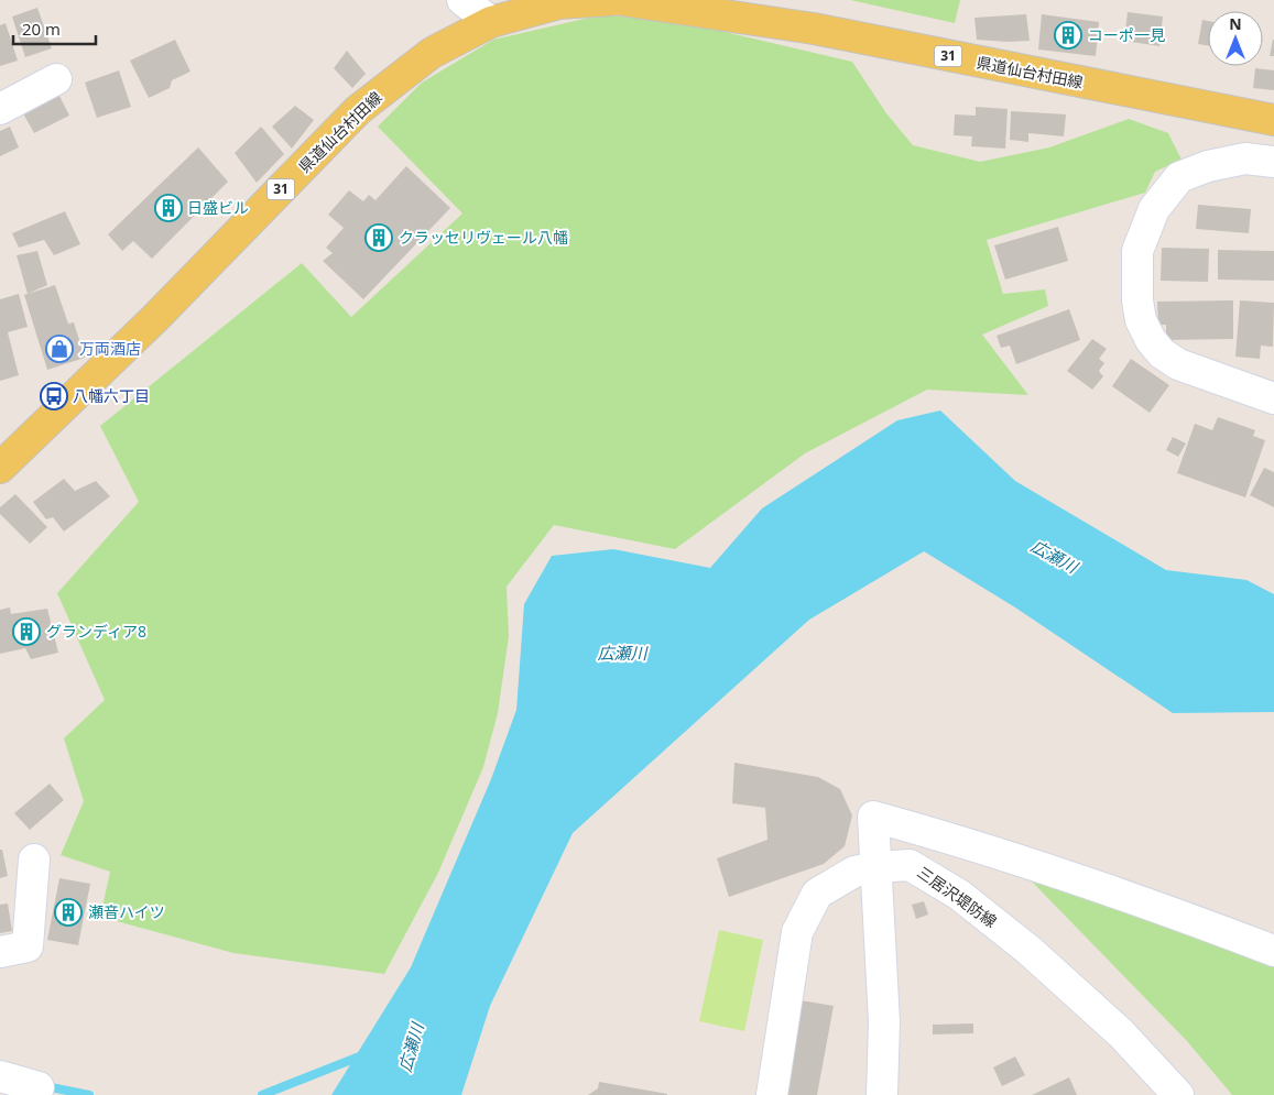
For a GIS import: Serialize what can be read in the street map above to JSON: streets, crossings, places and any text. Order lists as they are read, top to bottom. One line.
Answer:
{"streets":{"main road":["31","県道仙台村田線"],"street":["三居沢堤防線"]},"water":["広瀬川"],"places":{"building":["コーポ一見","日盛ビル","クラッセリヴェール八幡","グランディア8","瀬音ハイツ"],"shop":["万両酒店"],"bus stop":["八幡六丁目"]},"scale_bar":"20 m","north":"top"}
